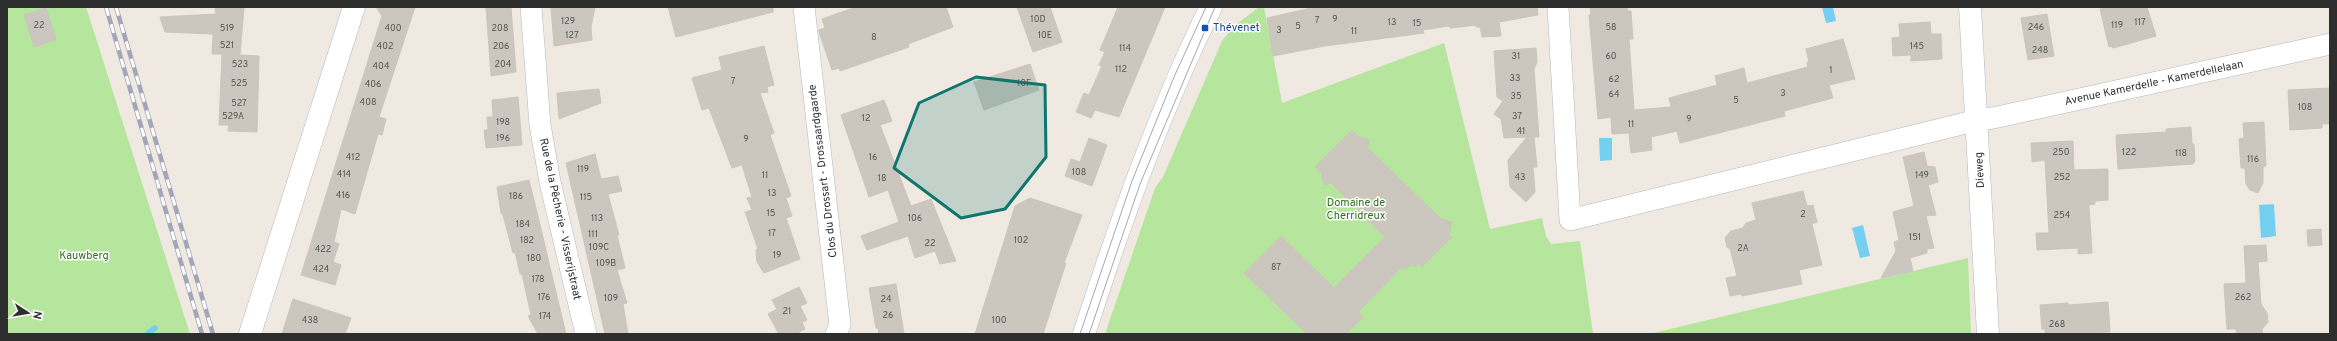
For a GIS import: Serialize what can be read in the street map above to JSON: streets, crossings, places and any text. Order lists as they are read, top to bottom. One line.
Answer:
{"streets":{"street":["Avenue Kamerdelle - Kamerdellelaan","Dieweg","Clos du Drossart - Drossaardgaarde","Rue de la Pêcherie - Visserijstraat"]},"crossings":[["Avenue Kamerdelle - Kamerdellelaan","Dieweg"]],"parks":["Domaine de Cherridreux","Kauwberg"],"places":{"transit":["Thévenet"]},"house_numbers":["10D","9","7","129","13","117","15","22","119","5","58","246","519","400","208","3","11","127","10E","8","521","402","206","145","114","248","31","60","523","204","404","112","1","33","62","7","525","10F","406","3","64","35","5","408","527","108","529A","37","12","9","198","11","41","196","9","250","122","118","412","16","116","119","108","414","11","149","43","252","18","13","416","186","115","15","2","254","113","106","184","17","111","151","182","102","22","109C","2A","422","19","180","109B","87","424","178","176","262","109","24","21","26","174","438","100","268"],"north":"right"}
